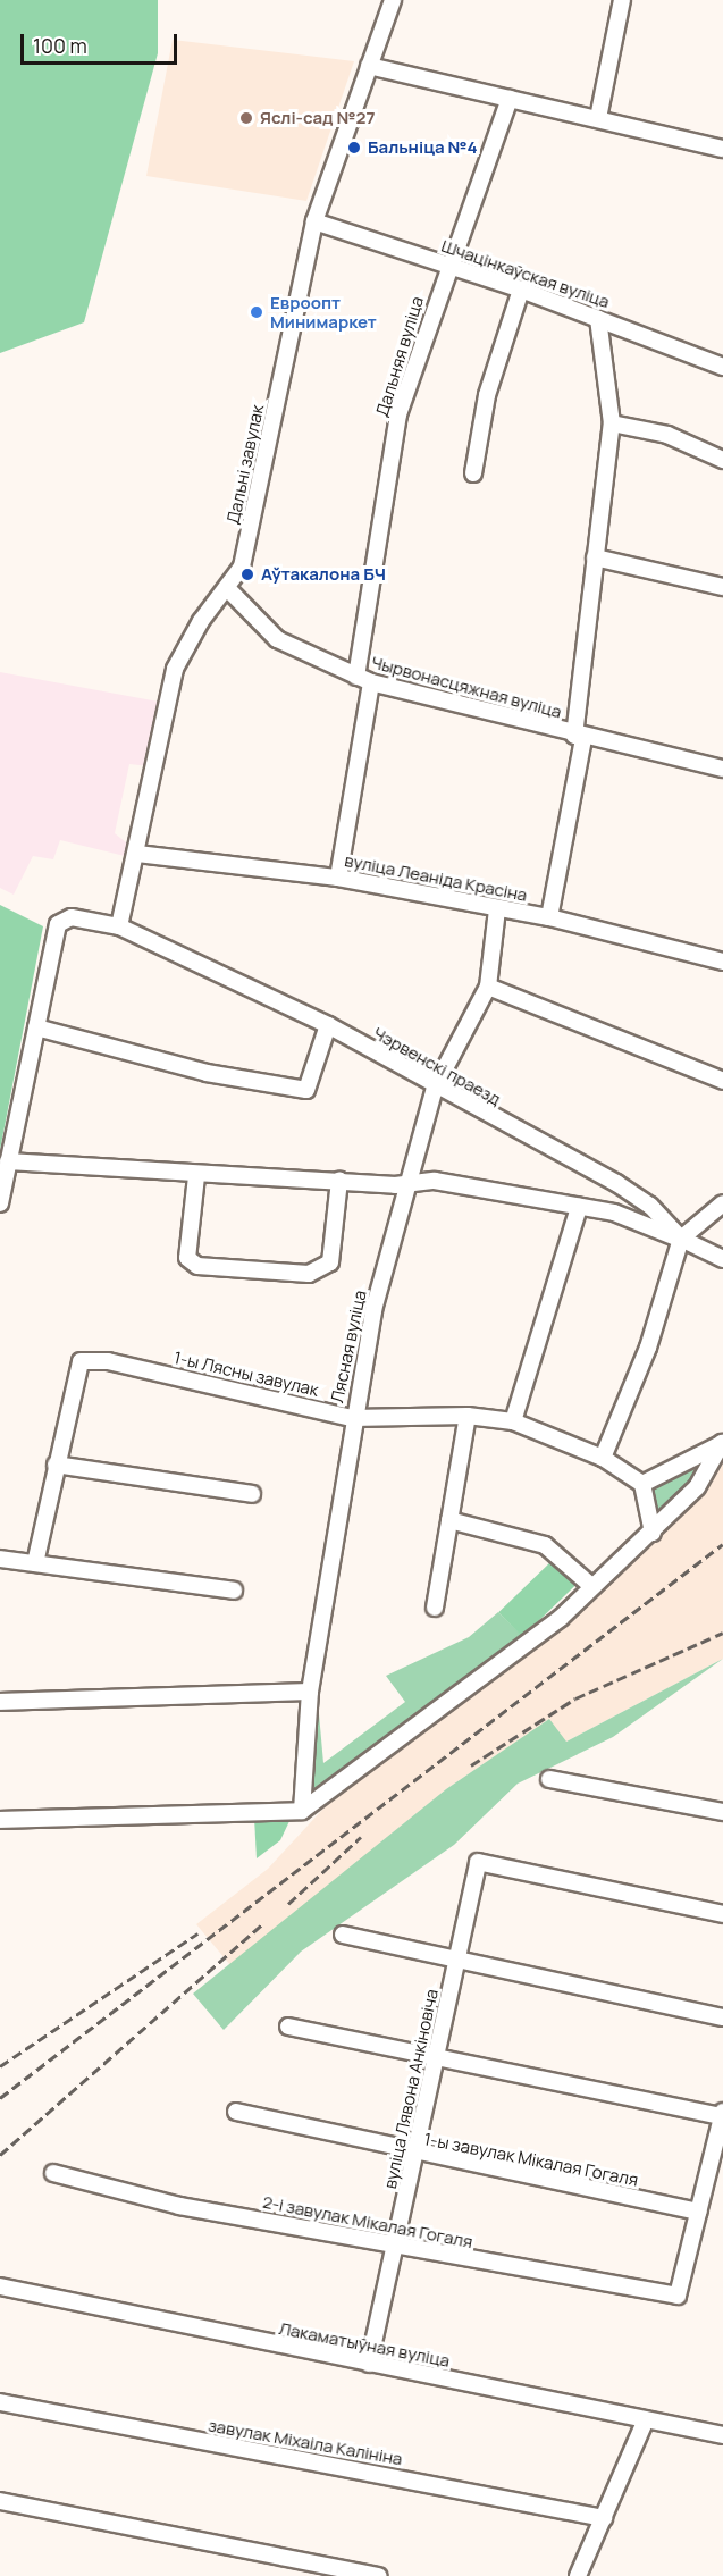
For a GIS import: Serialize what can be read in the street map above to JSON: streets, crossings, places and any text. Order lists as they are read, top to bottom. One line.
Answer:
{"streets":{"street":["Шчацінкаўская вуліца","Дальняя вуліца","Дальні завулак","Чырвонасцяжная вуліца","вуліца Леаніда Красіна","Чэрвенскі праезд","Лясная вуліца","1-ы Лясны завулак","вуліца Лявона Анкіновіча","1-ы завулак Мікалая Гогаля","2-і завулак Мікалая Гогаля","Лакаматыўная вуліца","завулак Міхаіла Калініна"]},"crossings":[["Шчацінкаўская вуліца","Дальняя вуліца"],["Шчацінкаўская вуліца","Дальні завулак"],["Дальняя вуліца","Чырвонасцяжная вуліца"],["Дальняя вуліца","вуліца Леаніда Красіна"],["Дальні завулак","Чырвонасцяжная вуліца"],["Дальні завулак","вуліца Леаніда Красіна"],["Дальні завулак","Чэрвенскі праезд"],["вуліца Леаніда Красіна","Лясная вуліца"],["Чэрвенскі праезд","Лясная вуліца"],["Лясная вуліца","1-ы Лясны завулак"],["вуліца Лявона Анкіновіча","1-ы завулак Мікалая Гогаля"],["вуліца Лявона Анкіновіча","2-і завулак Мікалая Гогаля"],["вуліца Лявона Анкіновіча","Лакаматыўная вуліца"],["1-ы завулак Мікалая Гогаля","2-і завулак Мікалая Гогаля"]],"places":["Яслі-сад №27","Бальніца №4","Евроопт Минимаркет","Аўтакалона БЧ"],"scale_bar":"100 m"}
